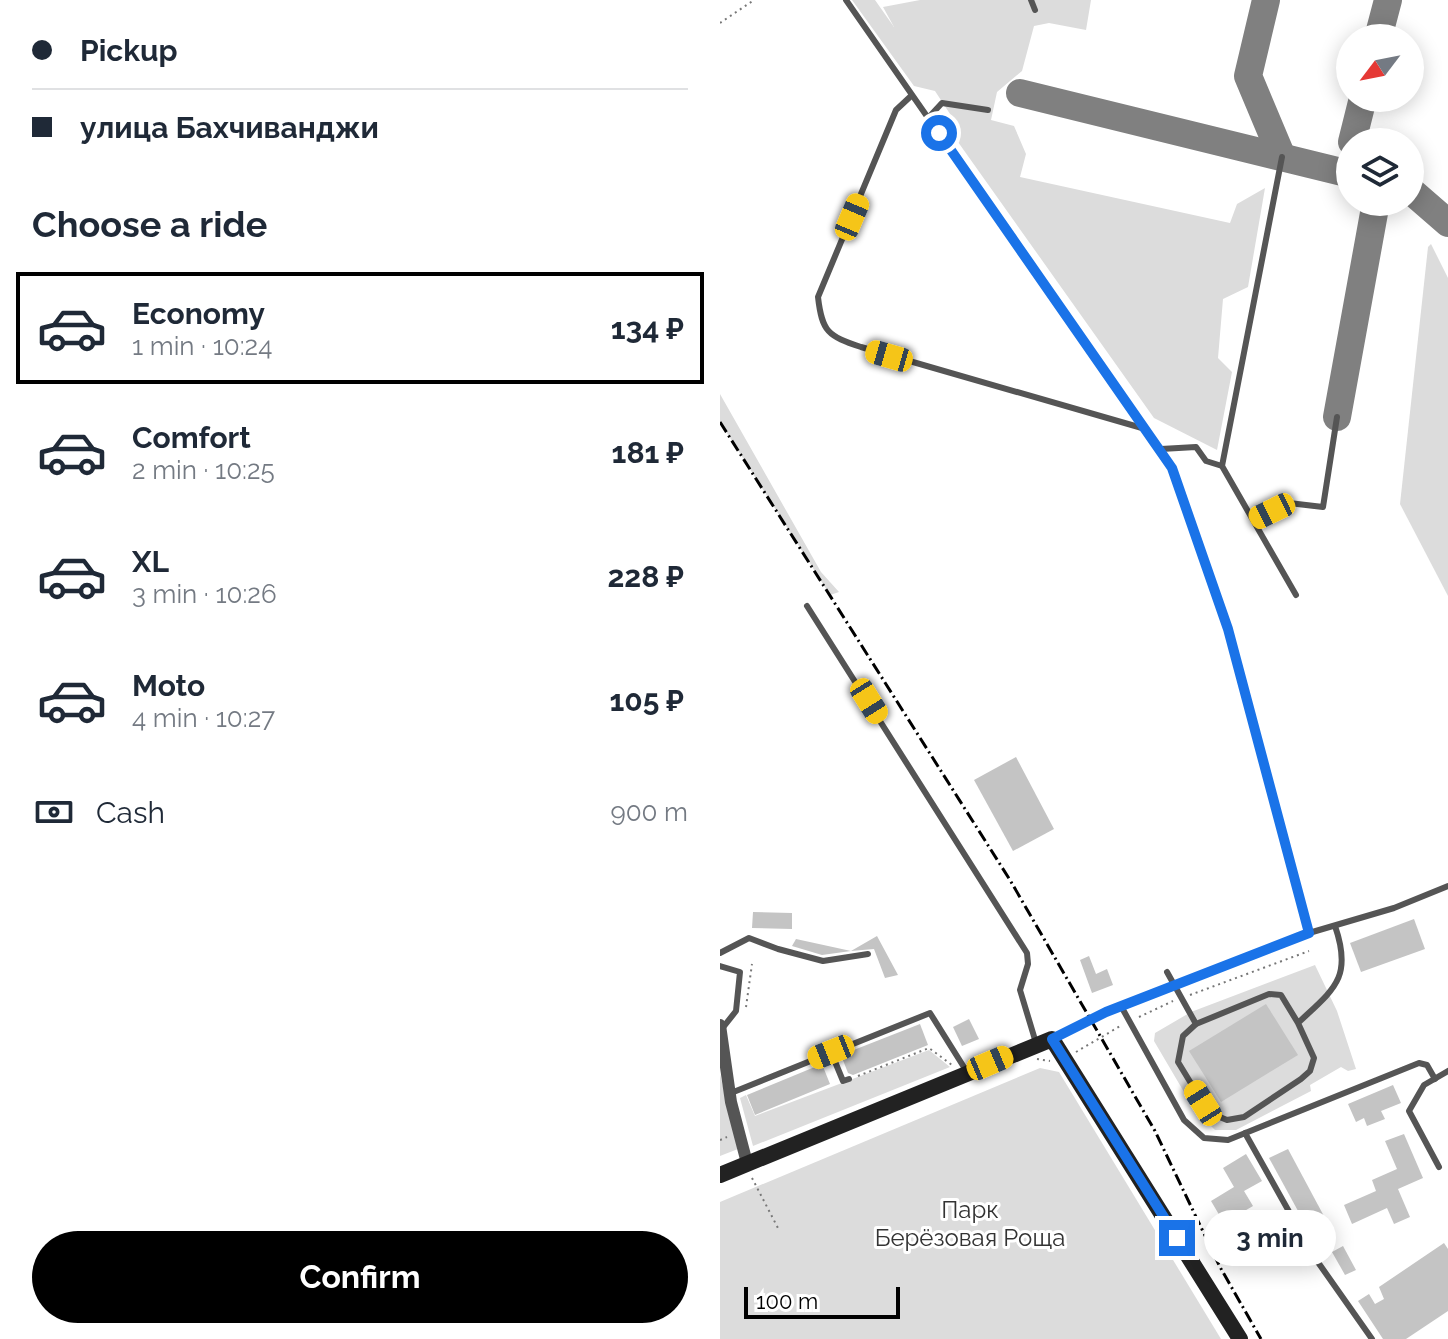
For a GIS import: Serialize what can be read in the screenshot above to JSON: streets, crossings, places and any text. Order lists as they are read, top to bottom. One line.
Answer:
{"parks":["Парк Берёзовая Роща"],"scale_bar":"100 m","north":"bottom left","page":{"banner":["Pickup","улица Бахчиванджи"],"heading":"Choose a ride","list":[{"name":"Economy","note":"1 min · 10:24","value":"134 ₽"},{"name":"Comfort","note":"2 min · 10:25","value":"181 ₽"},{"name":"XL","note":"3 min · 10:26","value":"228 ₽"},{"name":"Moto","note":"4 min · 10:27","value":"105 ₽"}],"pay":["Cash","900 m"],"bubble":"3 min","buttons":"Confirm","scale":"100 m"}}
